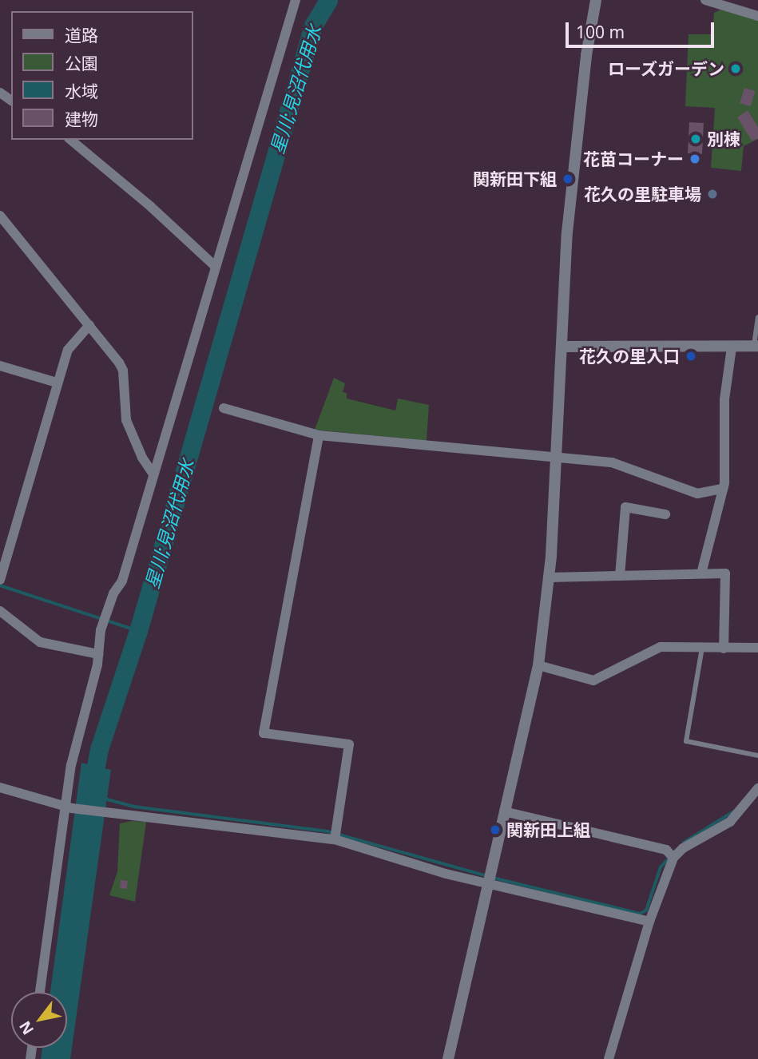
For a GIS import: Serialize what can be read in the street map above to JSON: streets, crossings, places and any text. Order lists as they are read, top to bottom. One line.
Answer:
{"water":["星川;見沼代用水"],"places":["ローズガーデン","別棟","花苗コーナー","関新田下組","花久の里駐車場","花久の里入口","関新田上組"],"legend":["道路","公園","水域","建物"],"scale_bar":"100 m","north":"bottom left"}
